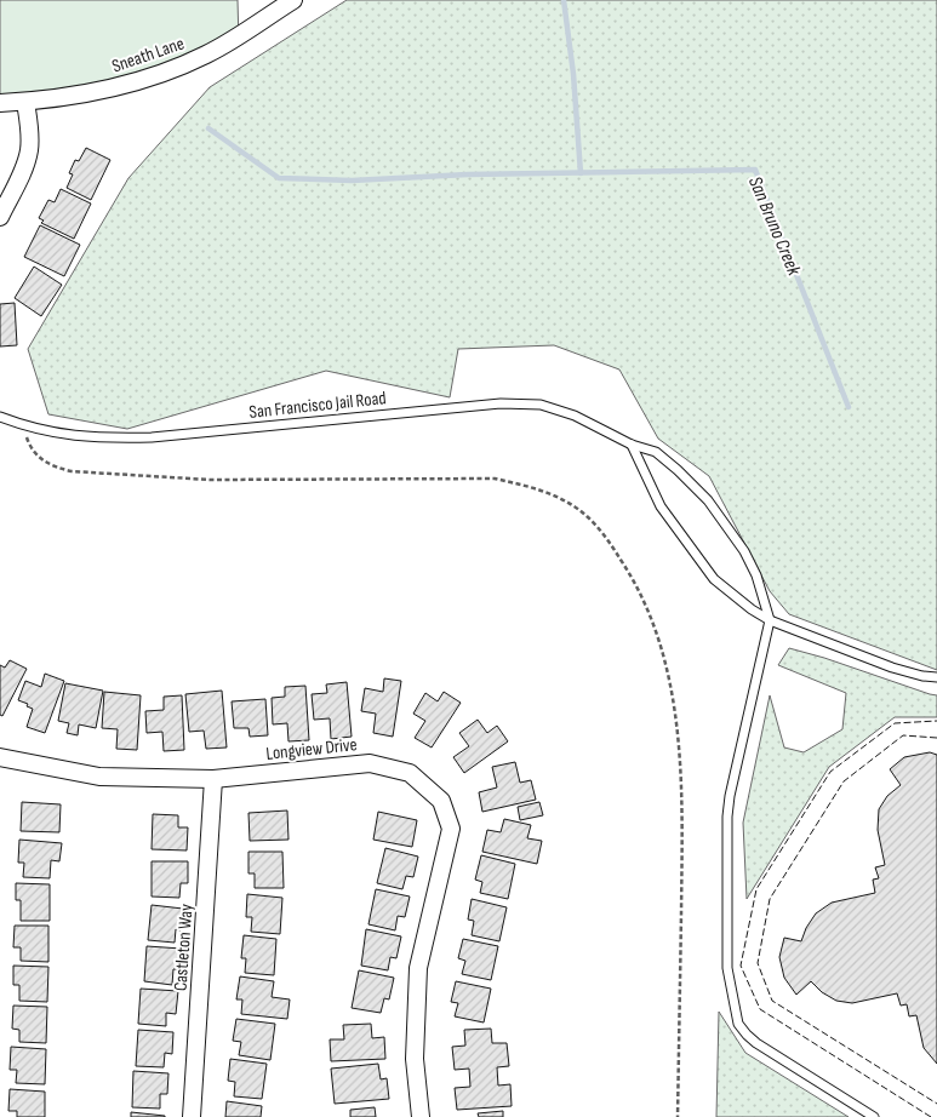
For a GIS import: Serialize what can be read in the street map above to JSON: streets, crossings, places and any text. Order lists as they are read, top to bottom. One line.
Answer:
{"streets":{"street":["Sneath Lane","Longview Drive","Castleton Way"],"lane":["San Francisco Jail Road"]},"crossings":[["Longview Drive","Castleton Way"]],"water":["San Bruno Creek"]}
